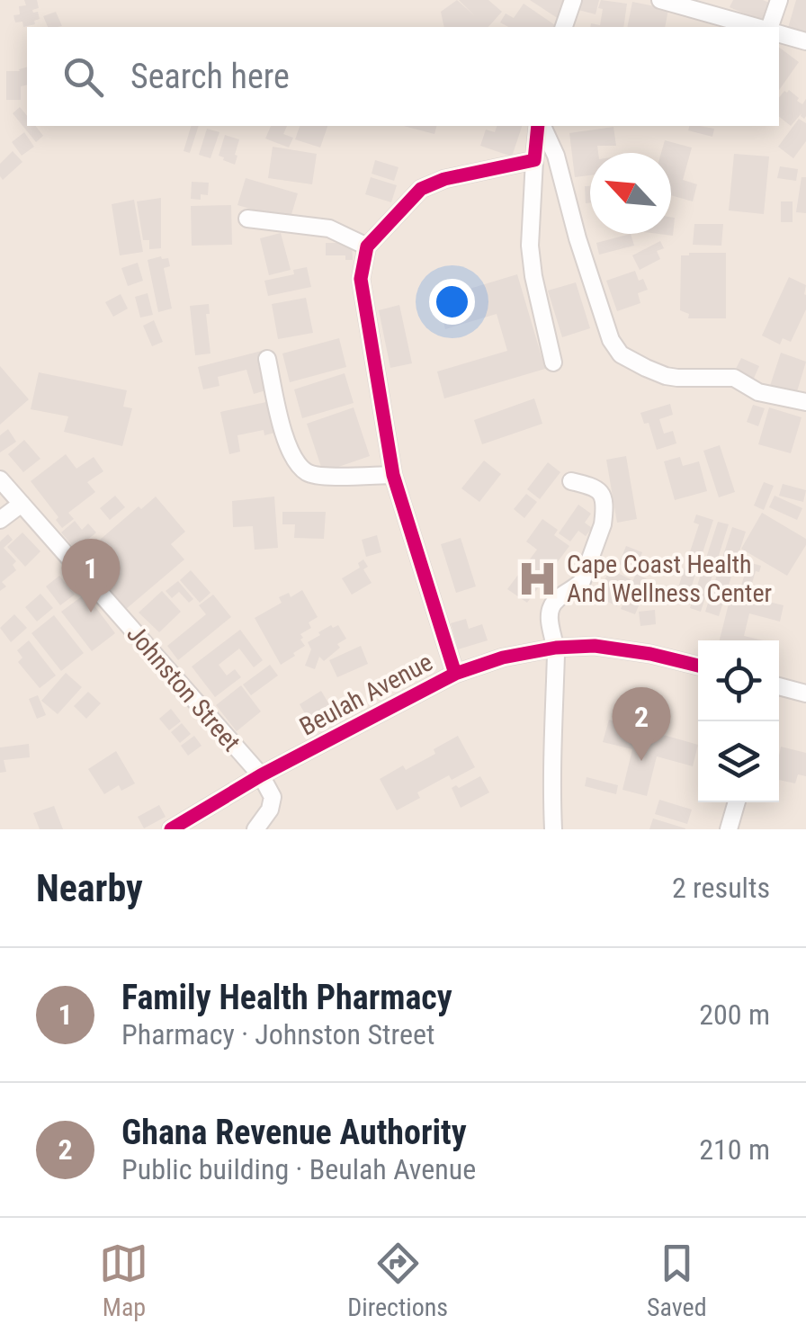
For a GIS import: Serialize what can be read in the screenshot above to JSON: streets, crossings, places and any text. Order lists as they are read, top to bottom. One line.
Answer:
{"streets":{"street":["Johnston Street","Beulah Avenue"]},"crossings":[["Johnston Street","Beulah Avenue"]],"places":{"hospital":["Cape Coast Health And Wellness Center"]},"north":"top left","page":{"search":"Search here","pins":["1","2"],"heading":["Nearby","2 results"],"list":[{"mark":"1","name":"Family Health Pharmacy","note":"Pharmacy · Johnston Street","value":"200 m"},{"mark":"2","name":"Ghana Revenue Authority","note":"Public building · Beulah Avenue","value":"210 m"}],"nav":["Map","Directions","Saved"]}}
